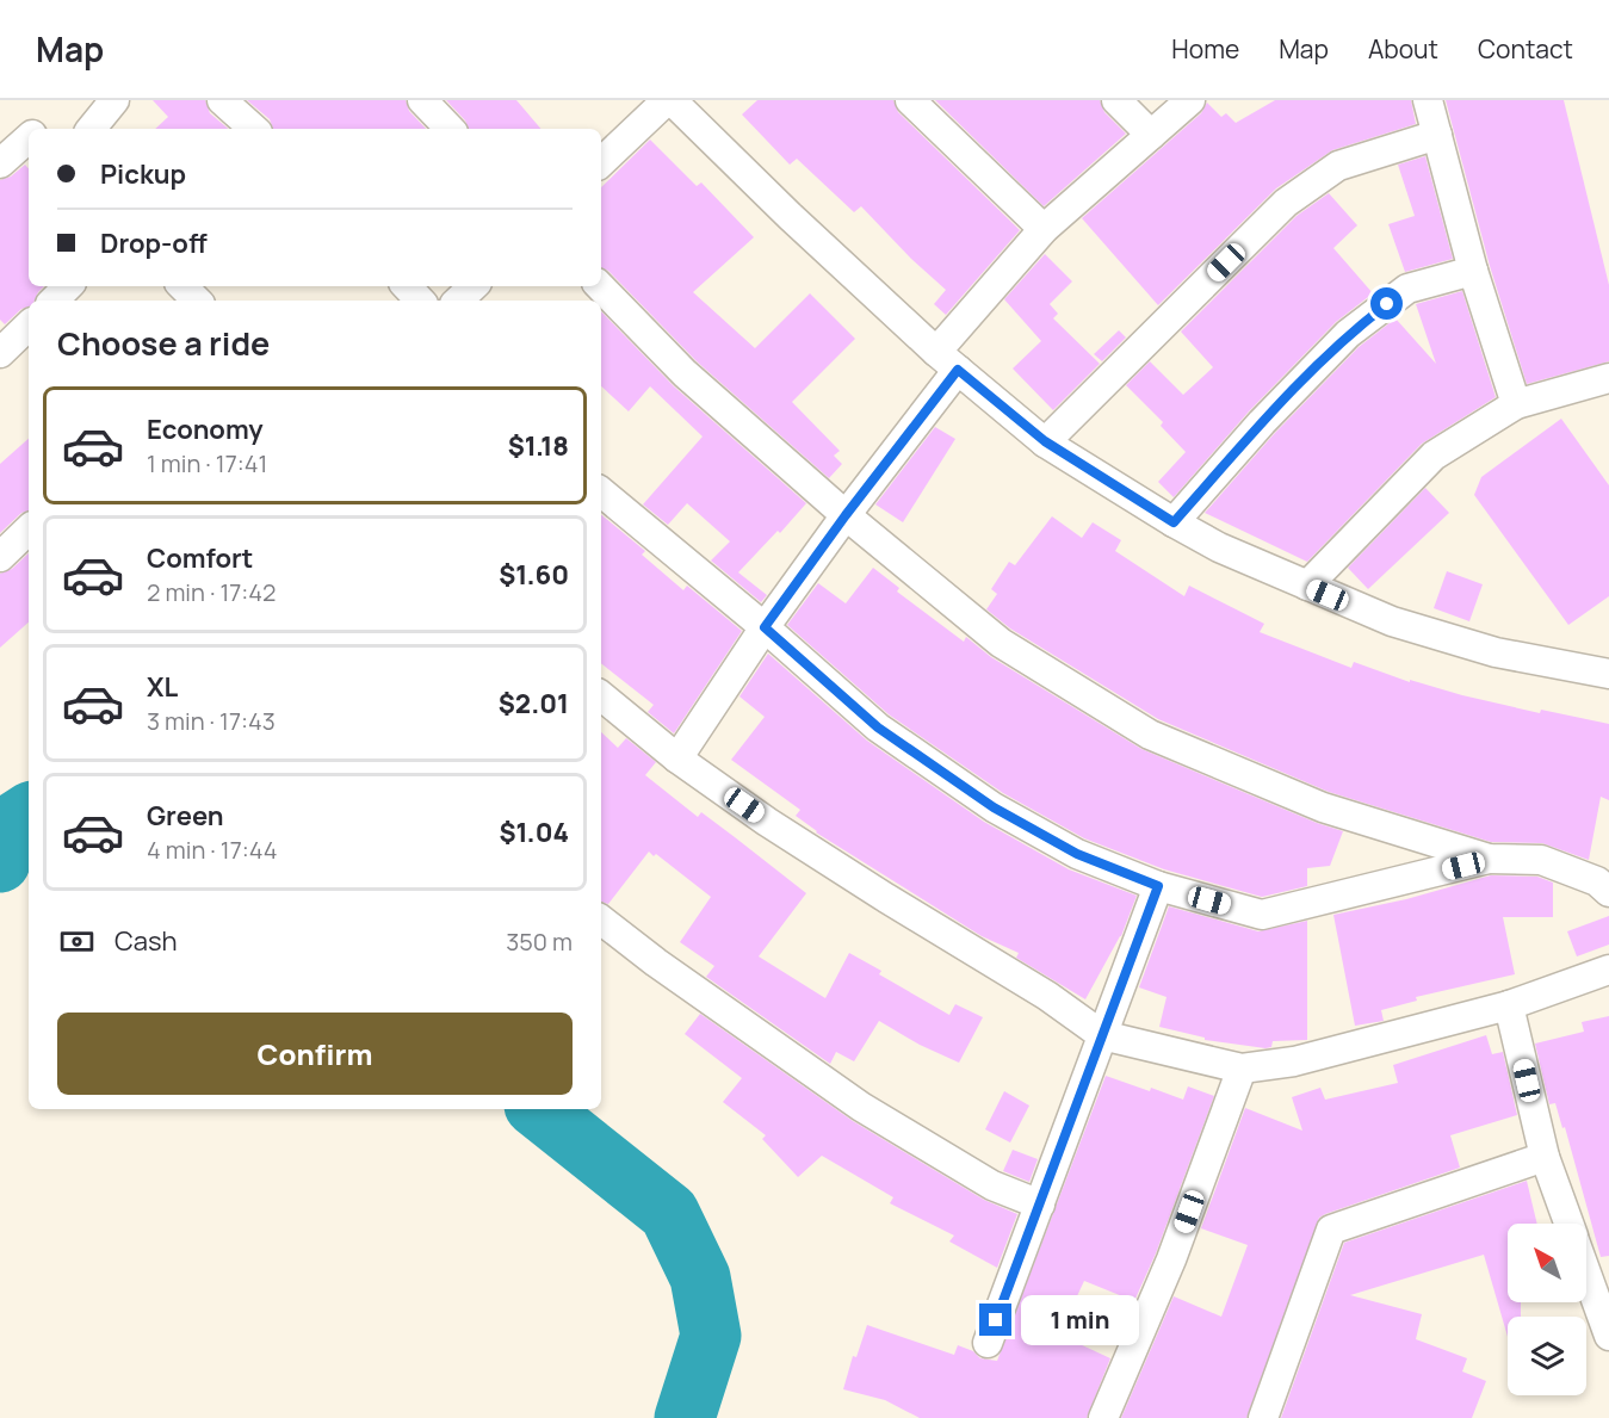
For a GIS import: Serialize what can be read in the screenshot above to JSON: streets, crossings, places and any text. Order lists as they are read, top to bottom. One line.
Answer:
{"north":"top left","page":{"header":"Map","nav":["Home","Map","About","Contact"],"banner":["Pickup","Drop-off"],"heading":"Choose a ride","list":[{"name":"Economy","note":"1 min · 17:41","value":"$1.18"},{"name":"Comfort","note":"2 min · 17:42","value":"$1.60"},{"name":"XL","note":"3 min · 17:43","value":"$2.01"},{"name":"Green","note":"4 min · 17:44","value":"$1.04"}],"pay":["Cash","350 m"],"buttons":"Confirm","bubble":"1 min"}}
